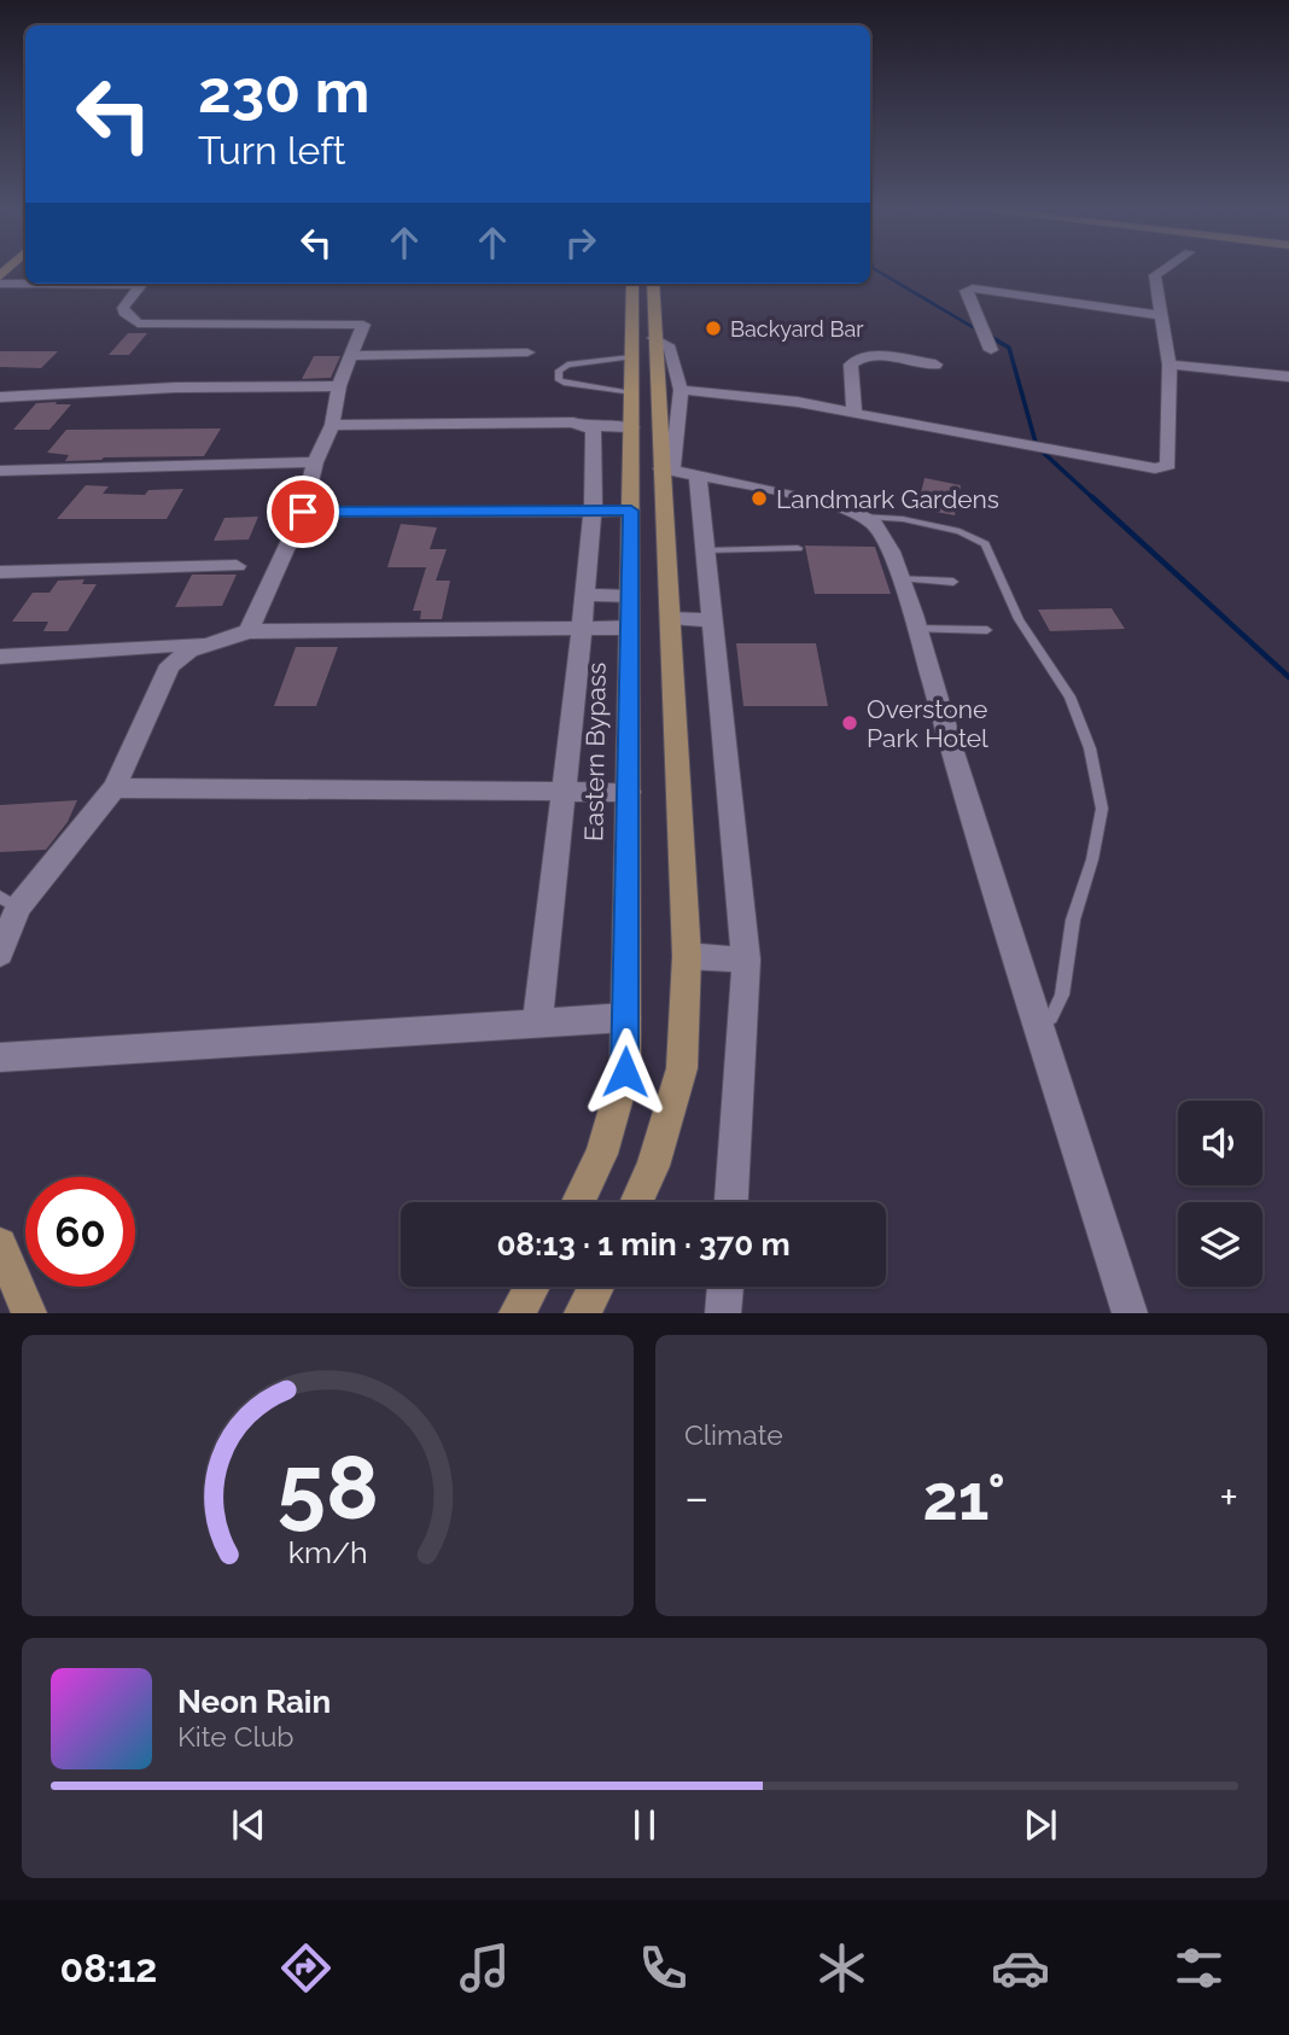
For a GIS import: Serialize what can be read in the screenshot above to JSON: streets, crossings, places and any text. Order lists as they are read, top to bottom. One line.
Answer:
{"streets":{"main road":["Eastern Bypass"]},"places":["Backyard Bar","Landmark Gardens","Overstone Park Hotel"],"page":{"turn":["230 m","Turn left"],"limit":"60","trip":"08:13 · 1 min · 370 m","tile":"Climate","heat":["−","21°","+"],"song":["Neon Rain","Kite Club"],"tabs":"08:12","gauge":["58","km/h"]}}
